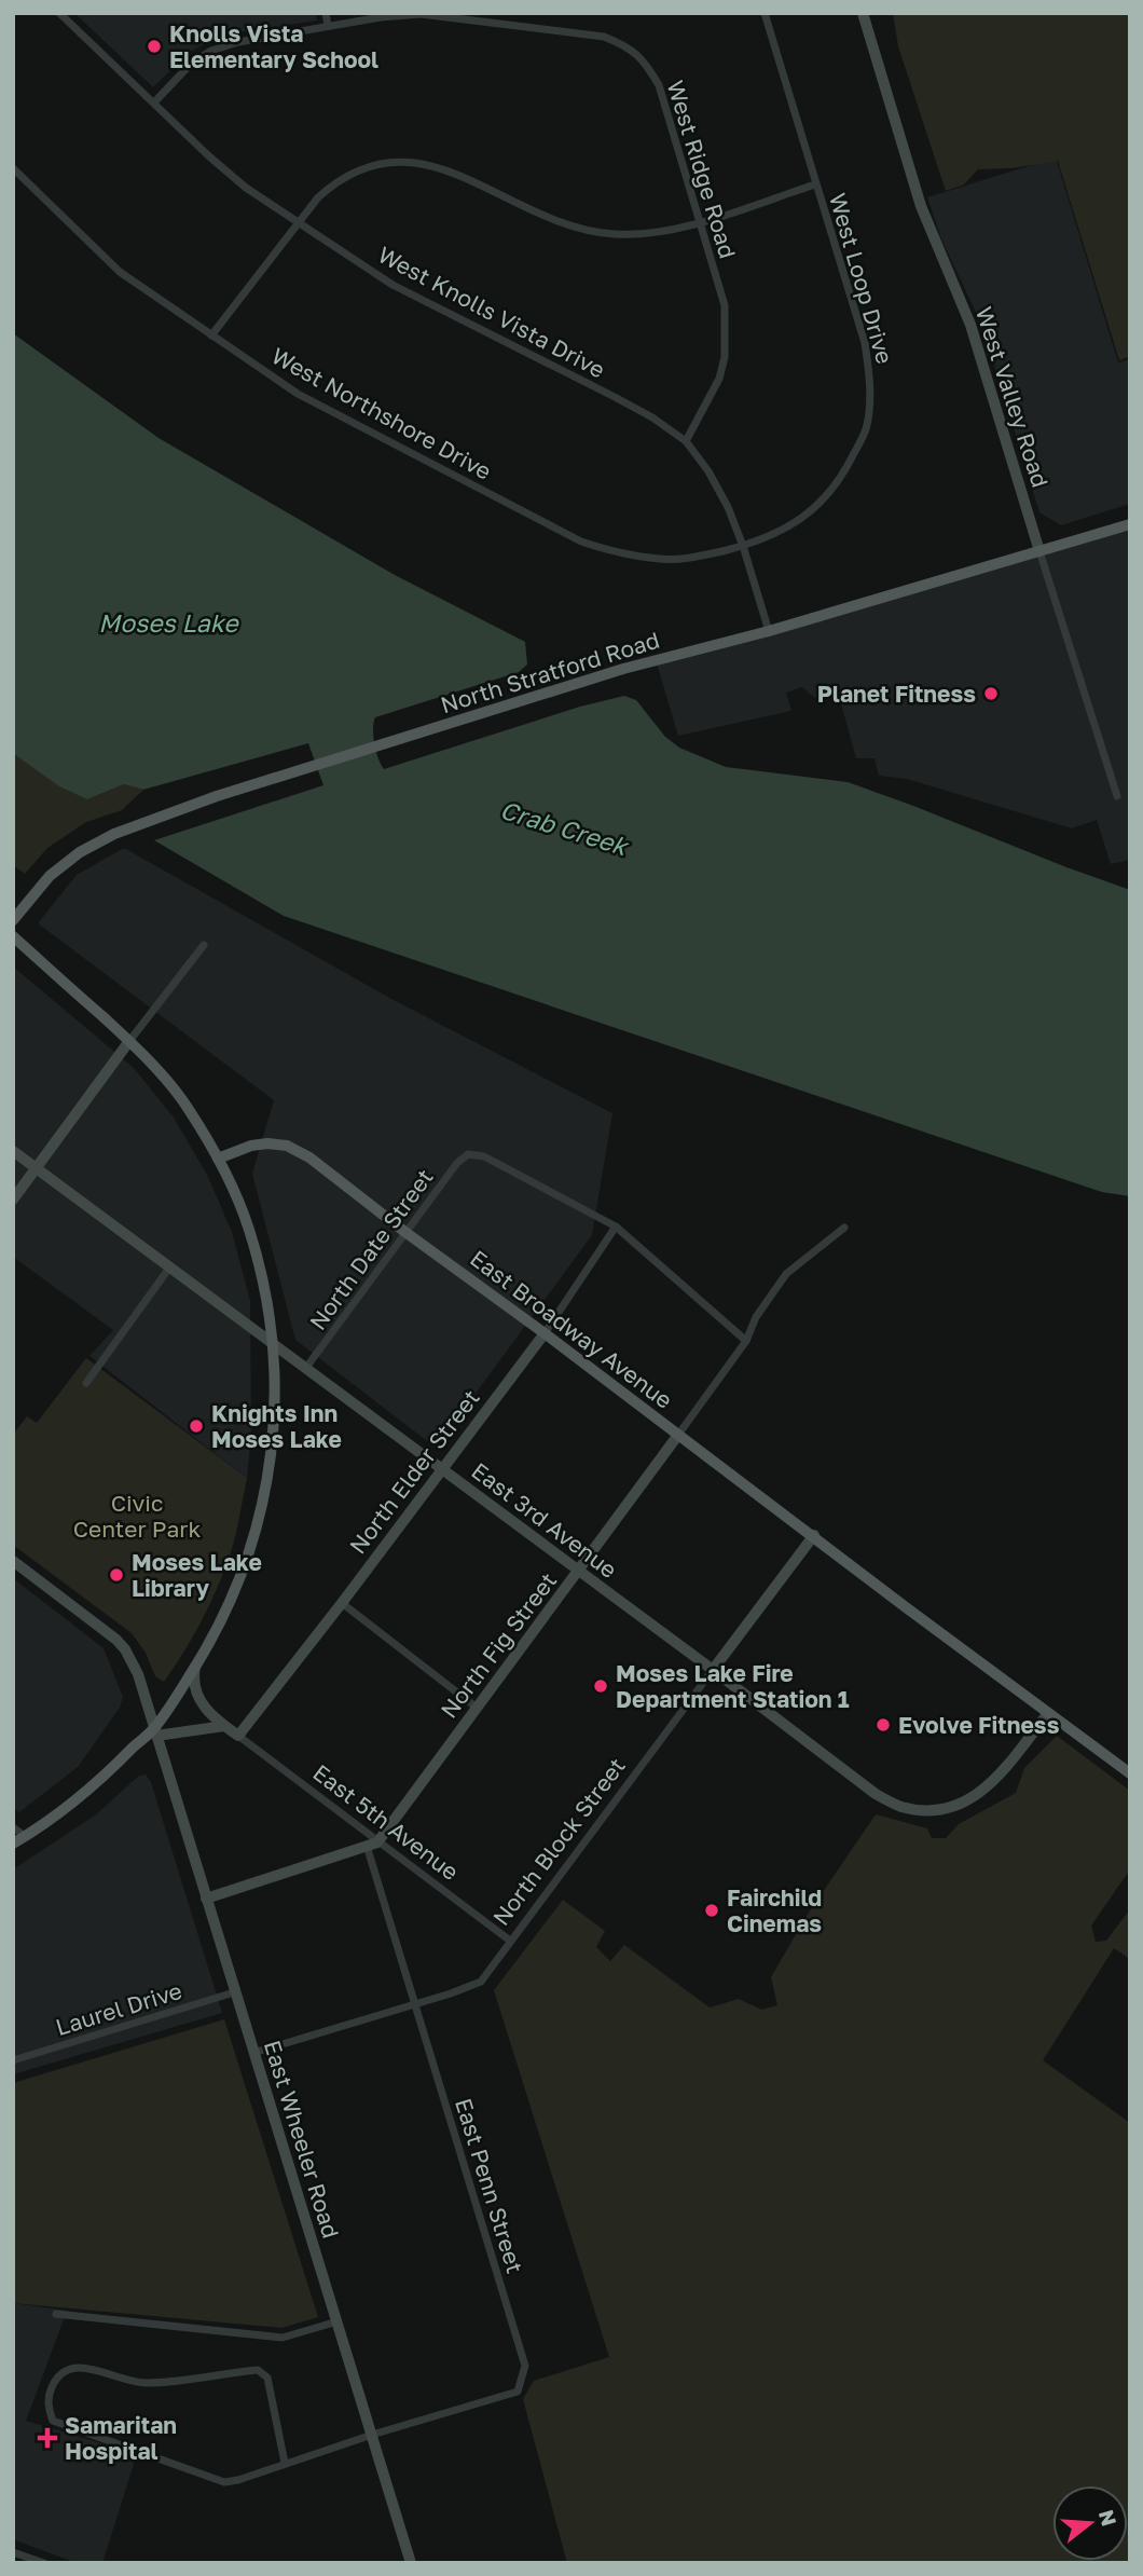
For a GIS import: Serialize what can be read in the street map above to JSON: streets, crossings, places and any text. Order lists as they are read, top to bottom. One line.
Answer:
{"streets":{"main road":["West Valley Road","North Stratford Road","East Broadway Avenue","North Elder Street","East 3rd Avenue","North Fig Street","North Block Street","East Wheeler Road"],"street":["West Ridge Road","West Loop Drive","West Knolls Vista Drive","West Northshore Drive","North Date Street","East 5th Avenue","Laurel Drive","East Penn Street"]},"crossings":[["West Ridge Road","West Knolls Vista Drive"],["West Loop Drive","West Knolls Vista Drive"],["West Loop Drive","West Northshore Drive"],["West Knolls Vista Drive","West Northshore Drive"],["West Knolls Vista Drive","North Stratford Road"],["West Valley Road","North Stratford Road"],["North Date Street","East Broadway Avenue"],["North Date Street","North Elder Street"],["North Date Street","East 3rd Avenue"],["East Broadway Avenue","North Elder Street"],["East Broadway Avenue","East 3rd Avenue"],["East Broadway Avenue","North Fig Street"],["East Broadway Avenue","North Block Street"],["North Elder Street","East 3rd Avenue"],["North Elder Street","East 5th Avenue"],["East 3rd Avenue","North Fig Street"],["East 3rd Avenue","North Block Street"],["North Fig Street","East 5th Avenue"],["North Fig Street","East Penn Street"],["East 5th Avenue","North Block Street"],["East 5th Avenue","East Penn Street"],["North Block Street","East Wheeler Road"],["North Block Street","East Penn Street"],["Laurel Drive","East Wheeler Road"],["East Wheeler Road","East Penn Street"]],"water":["Moses Lake","Crab Creek"],"parks":["Civic Center Park"],"places":{"other":["Knolls Vista Elementary School","Planet Fitness","Knights Inn Moses Lake","Moses Lake Library","Moses Lake Fire Department Station 1","Evolve Fitness","Fairchild Cinemas"],"health":["Samaritan Hospital"]},"north":"right"}
